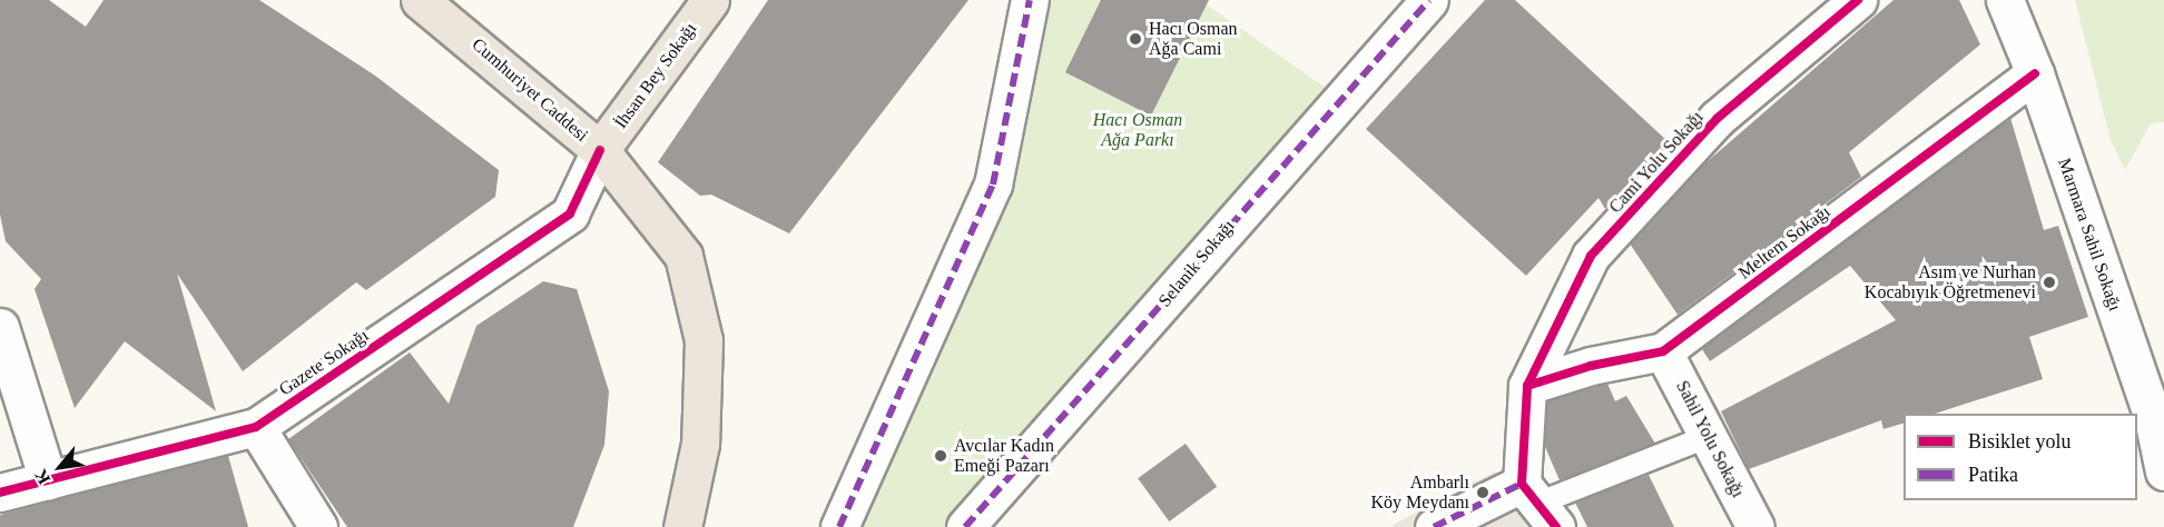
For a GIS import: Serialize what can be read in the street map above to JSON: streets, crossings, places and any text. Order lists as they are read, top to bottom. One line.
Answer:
{"streets":{"main road":["İhsan Bey Sokağı","Cumhuriyet Caddesi"],"street":["Cami Yolu Sokağı","Marmara Sahil Sokağı","Meltem Sokağı","Selanik Sokağı","Gazete Sokağı","Sahil Yolu Sokağı"]},"crossings":[["İhsan Bey Sokağı","Cumhuriyet Caddesi"],["İhsan Bey Sokağı","Gazete Sokağı"],["Cumhuriyet Caddesi","Gazete Sokağı"],["Cami Yolu Sokağı","Meltem Sokağı"],["Marmara Sahil Sokağı","Meltem Sokağı"],["Meltem Sokağı","Sahil Yolu Sokağı"]],"parks":["Hacı Osman Ağa Parkı"],"places":["Hacı Osman Ağa Cami","Asım ve Nurhan Kocabıyık Öğretmenevi","Avcılar Kadın Emeği Pazarı","Ambarlı Köy Meydanı"],"legend":["Bisiklet yolu","Patika"],"north":"bottom left"}
